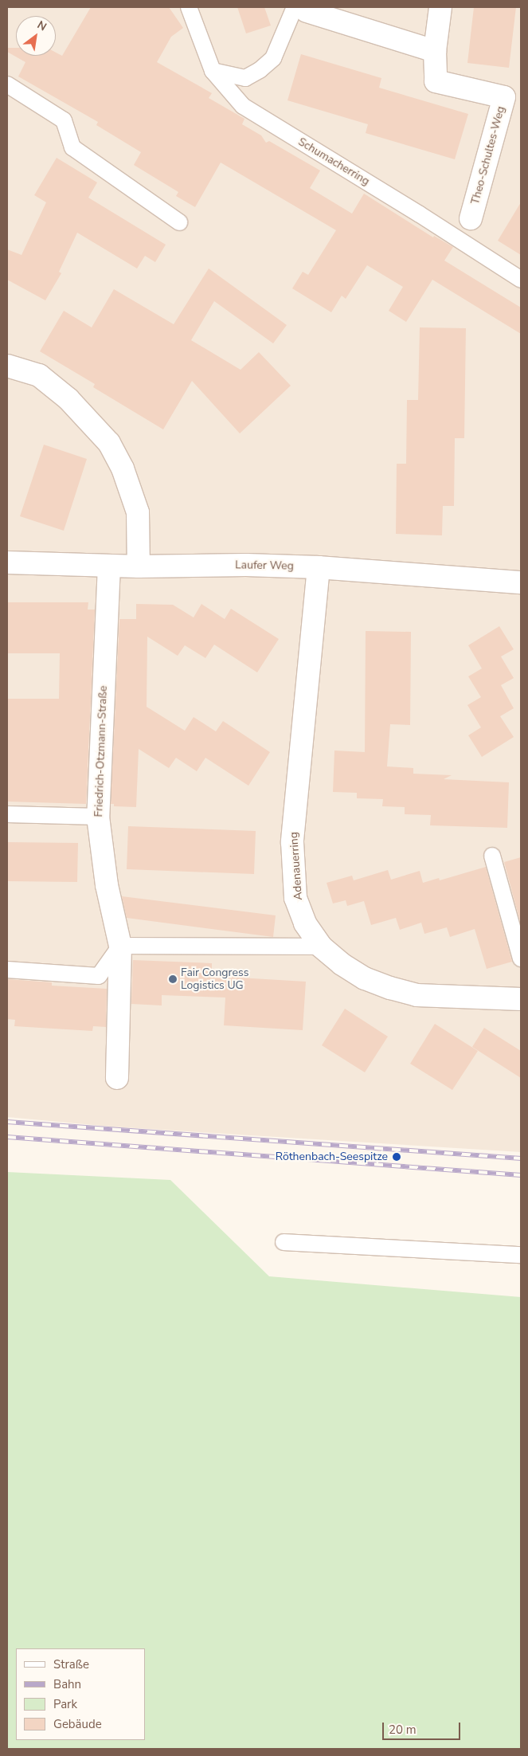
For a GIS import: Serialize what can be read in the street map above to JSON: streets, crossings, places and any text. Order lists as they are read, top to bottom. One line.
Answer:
{"streets":{"street":["Theo-Schultes-Weg","Laufer Weg","Friedrich-Otzmann-Straße","Adenauerring"],"lane":["Schumacherring"]},"crossings":[["Laufer Weg","Friedrich-Otzmann-Straße"],["Laufer Weg","Adenauerring"]],"places":["Fair Congress Logistics UG","Röthenbach-Seespitze"],"legend":["Straße","Bahn","Park","Gebäude"],"scale_bar":"20 m","north":"top right"}
